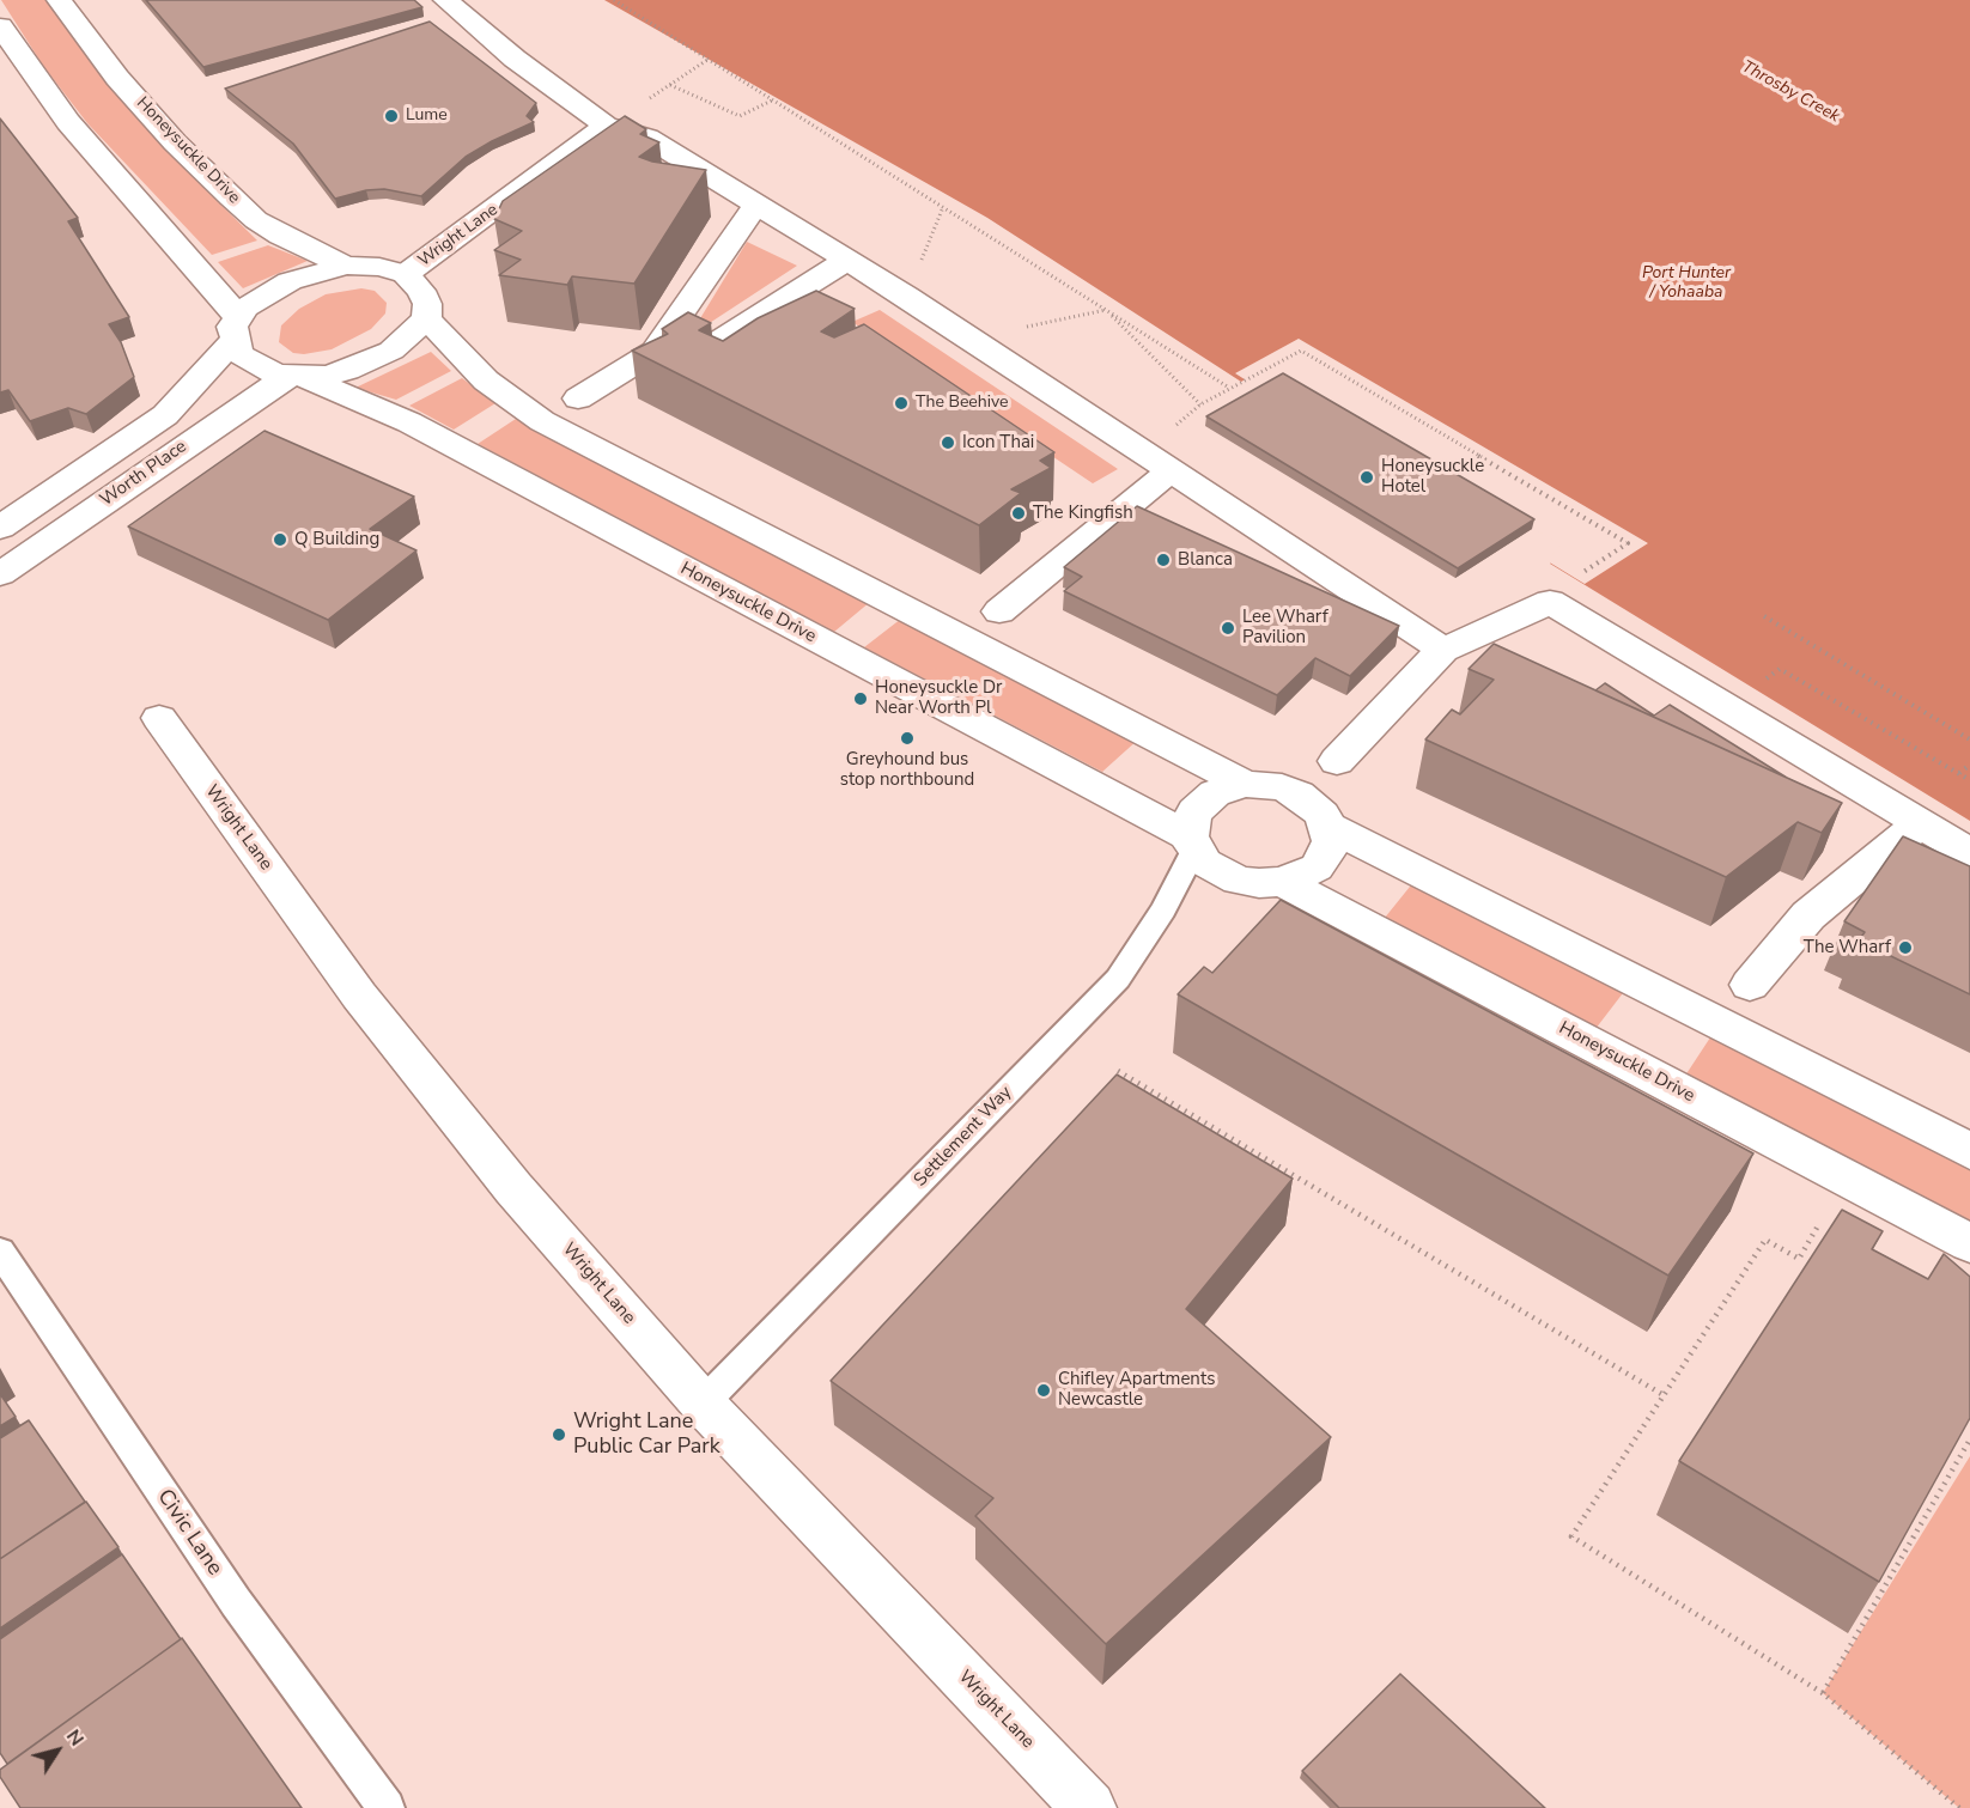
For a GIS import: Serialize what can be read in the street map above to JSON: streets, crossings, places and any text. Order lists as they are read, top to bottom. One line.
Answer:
{"streets":{"street":["Honeysuckle Drive","Wright Lane","Worth Place"],"lane":["Settlement Way","Civic Lane"]},"crossings":[["Honeysuckle Drive","Worth Place"],["Honeysuckle Drive","Settlement Way"],["Wright Lane","Settlement Way"]],"water":["Throsby Creek","Port Hunter / Yohaaba"],"places":["Lume","The Beehive","Icon Thai","Honeysuckle Hotel","The Kingfish","Q Building","Blanca","Lee Wharf Pavilion","Honeysuckle Dr Near Worth Pl","Greyhound bus stop northbound","The Wharf","Chifley Apartments Newcastle","Wright Lane Public Car Park"],"north":"top right"}
